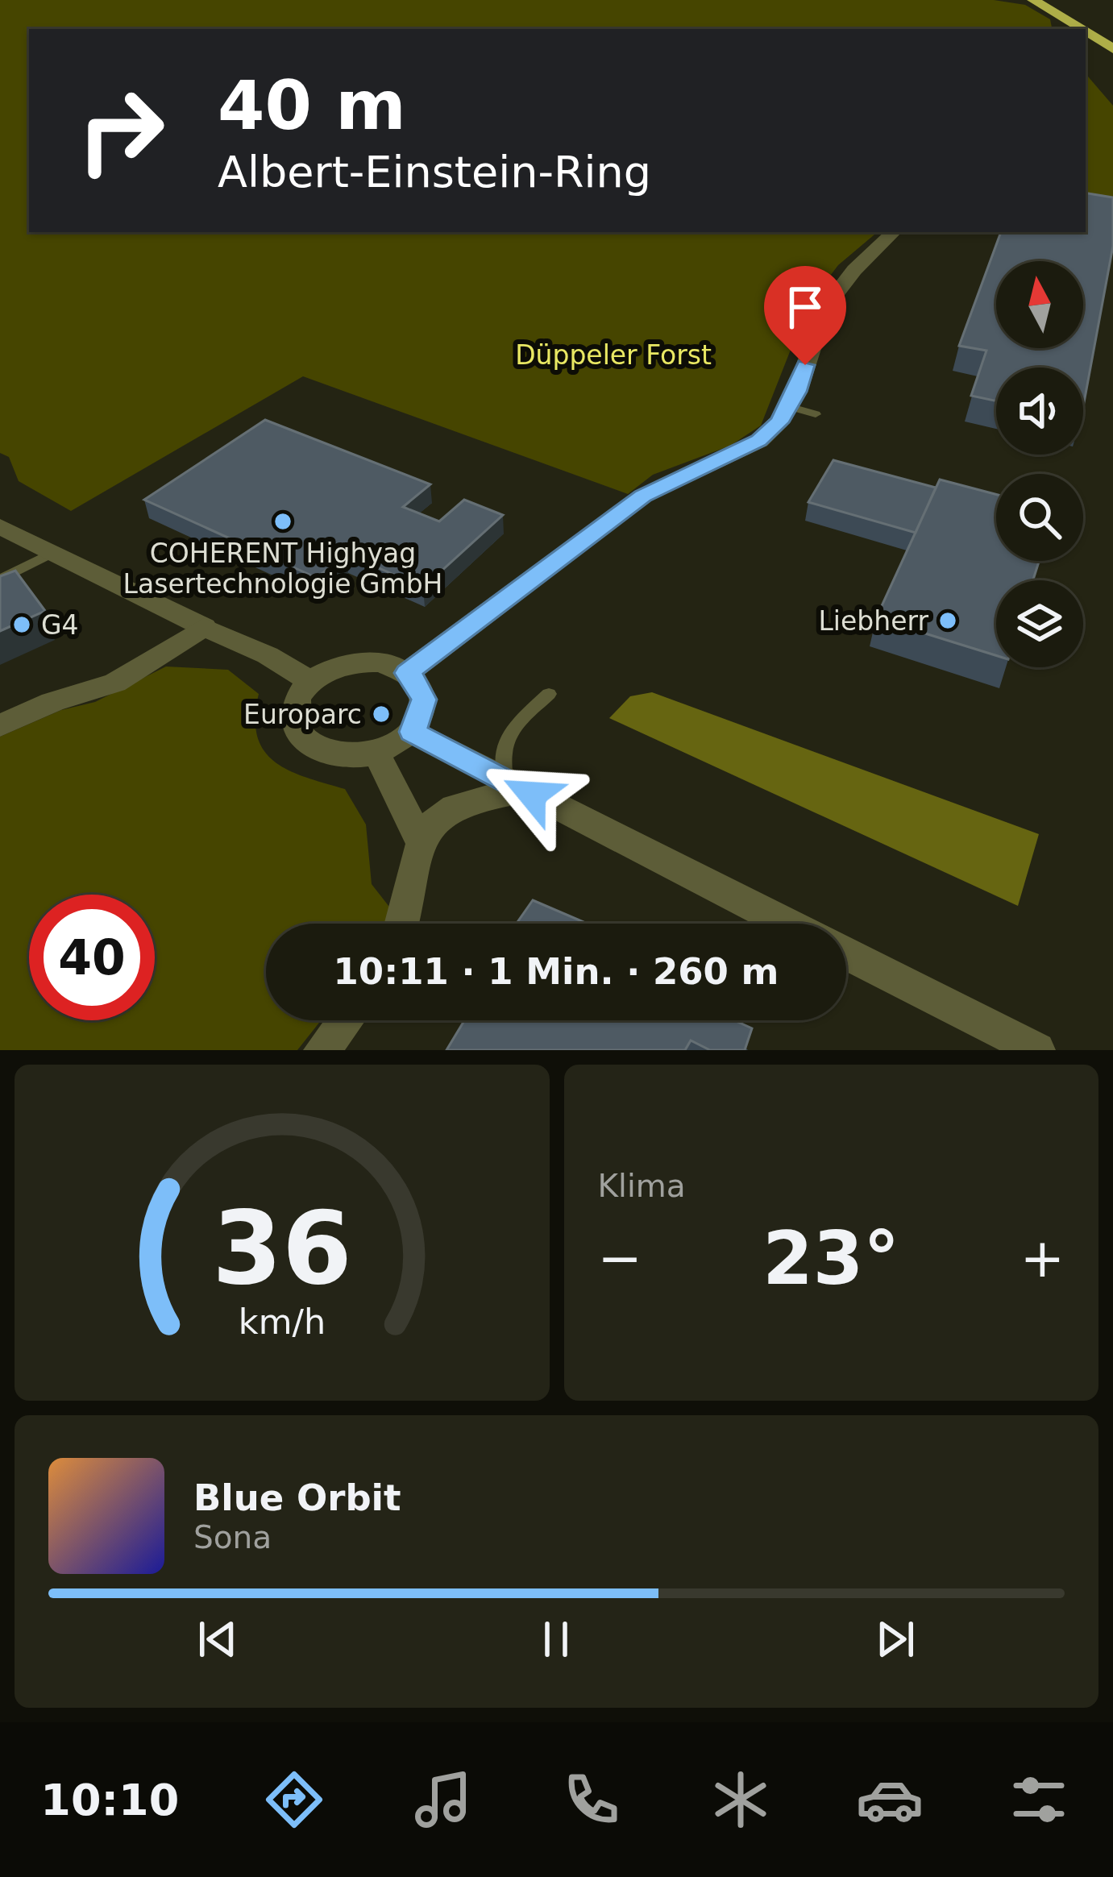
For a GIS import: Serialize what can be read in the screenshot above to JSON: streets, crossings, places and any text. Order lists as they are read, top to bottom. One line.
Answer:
{"parks":["Düppeler Forst"],"places":["COHERENT Highyag Lasertechnologie GmbH","Liebherr","G4","Europarc"],"north":"top","page":{"turn":["40 m","Albert-Einstein-Ring"],"limit":"40","trip":"10:11 · 1 Min. · 260 m","tile":"Klima","heat":["−","23°","+"],"song":["Blue Orbit","Sona"],"tabs":"10:10","gauge":["36","km/h"]}}
